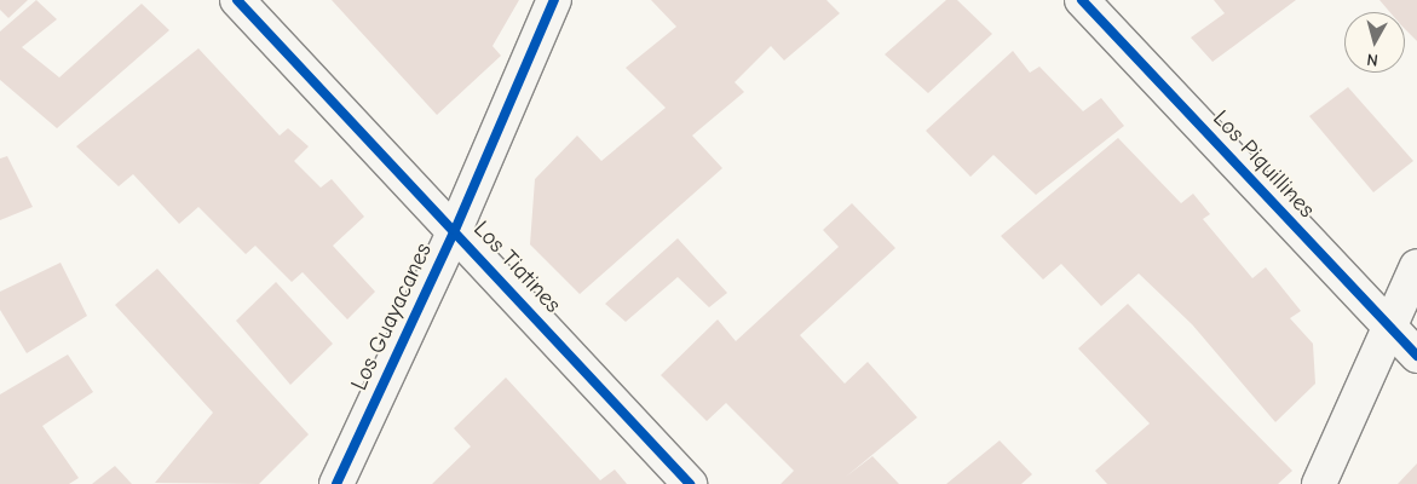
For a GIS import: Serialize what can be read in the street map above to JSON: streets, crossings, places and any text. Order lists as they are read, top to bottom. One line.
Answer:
{"streets":{"street":["Los Piquillines","Los Tiatines","Los Guayacanes"]},"crossings":[["Los Tiatines","Los Guayacanes"]],"north":"bottom"}
